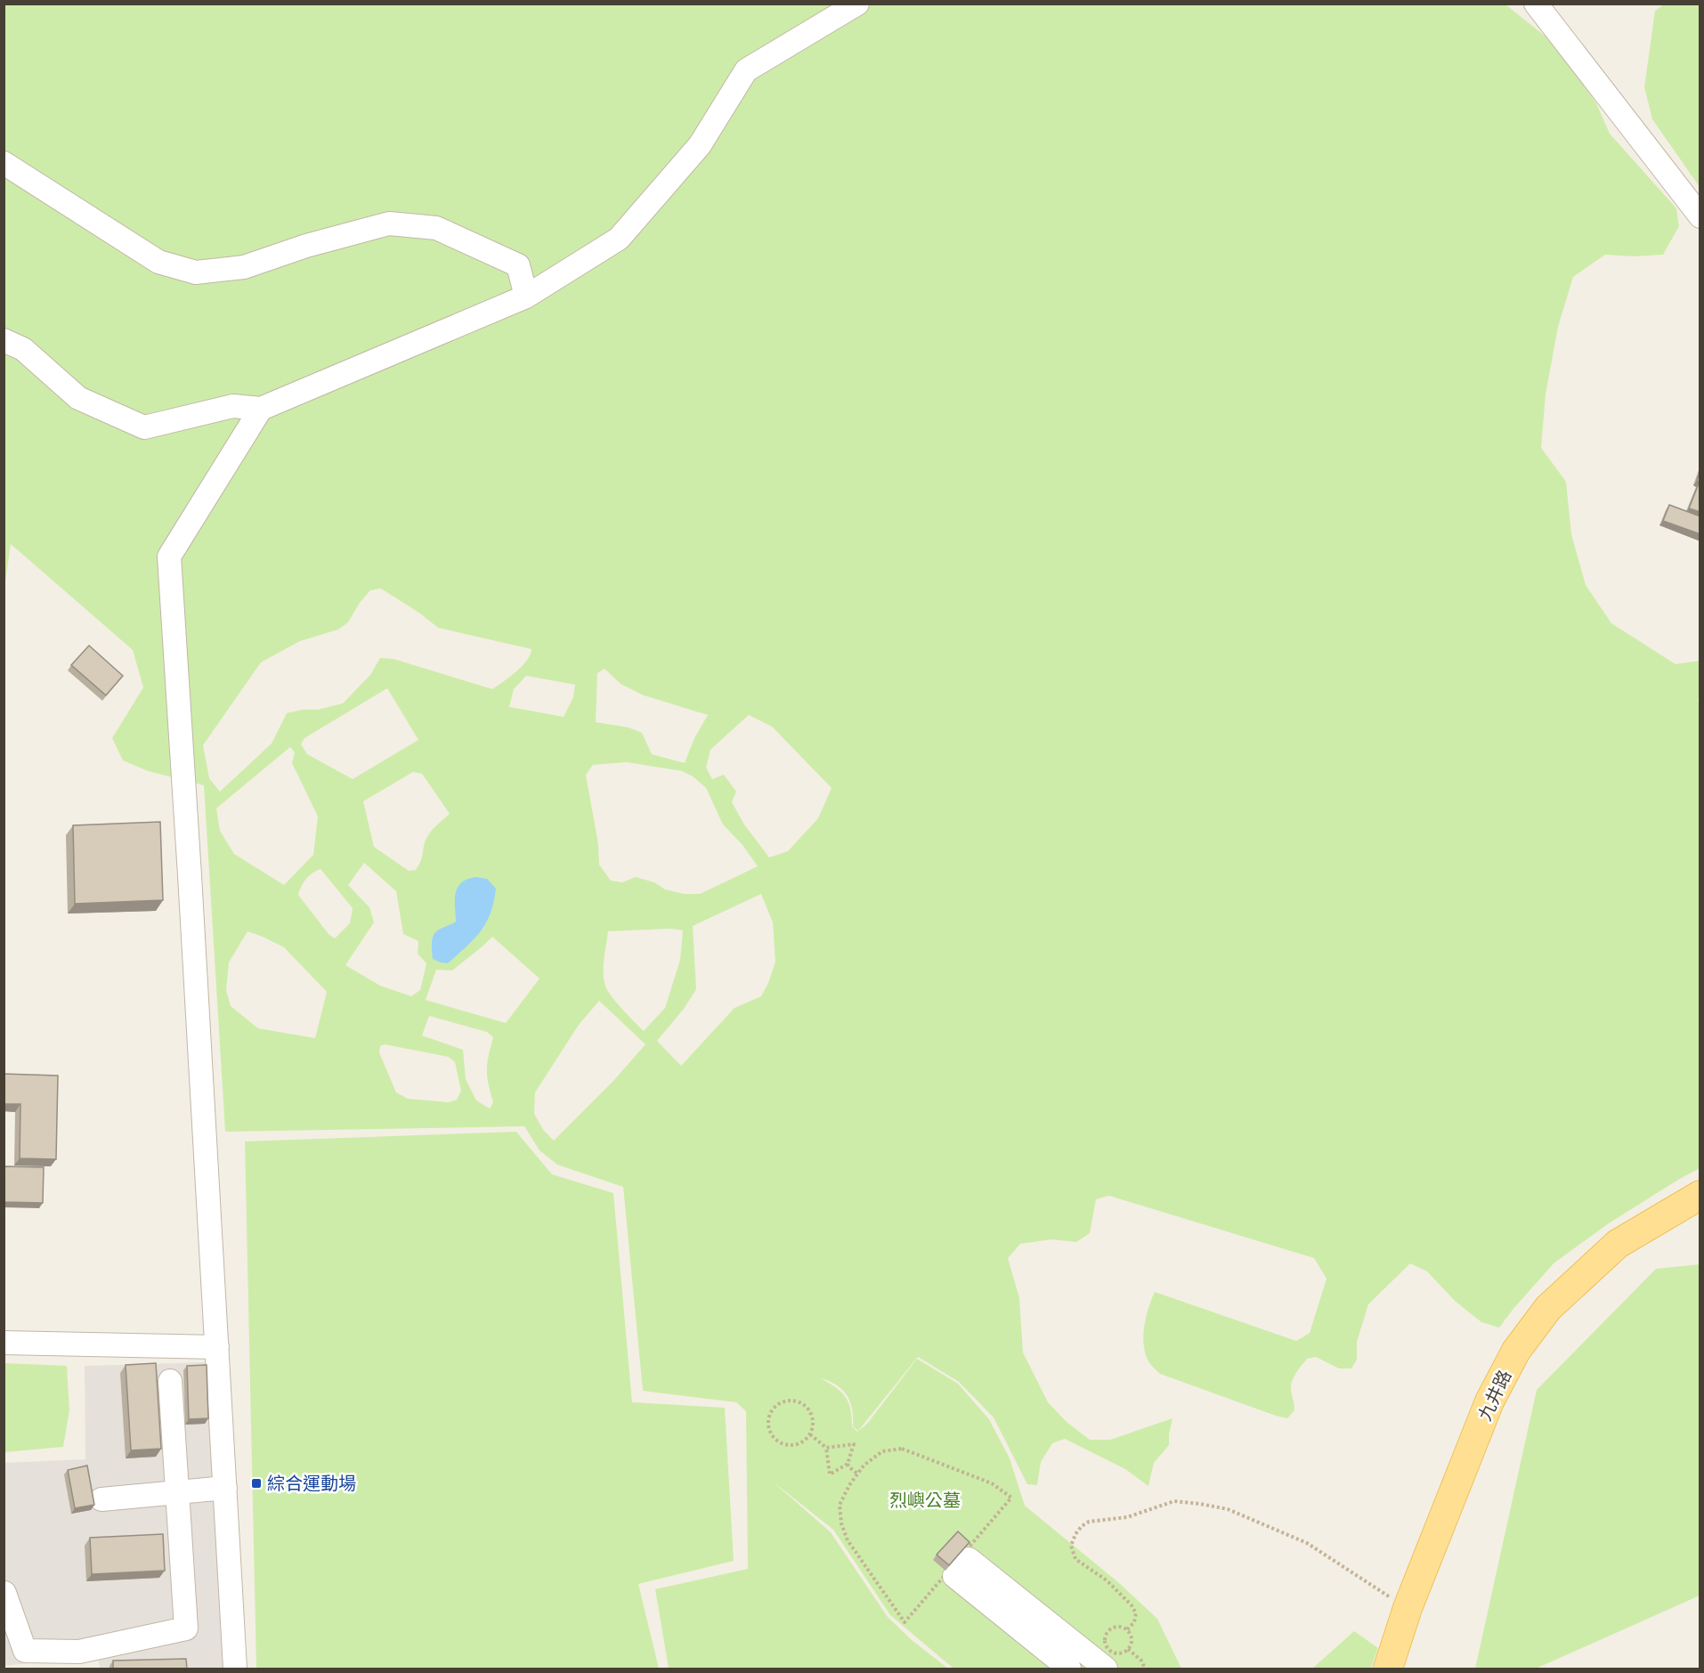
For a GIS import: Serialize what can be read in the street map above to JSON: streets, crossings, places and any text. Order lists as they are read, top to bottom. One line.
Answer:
{"streets":{"main road":["九井路"]},"parks":["烈嶼公墓"],"places":{"transit":["綜合運動場"]}}
